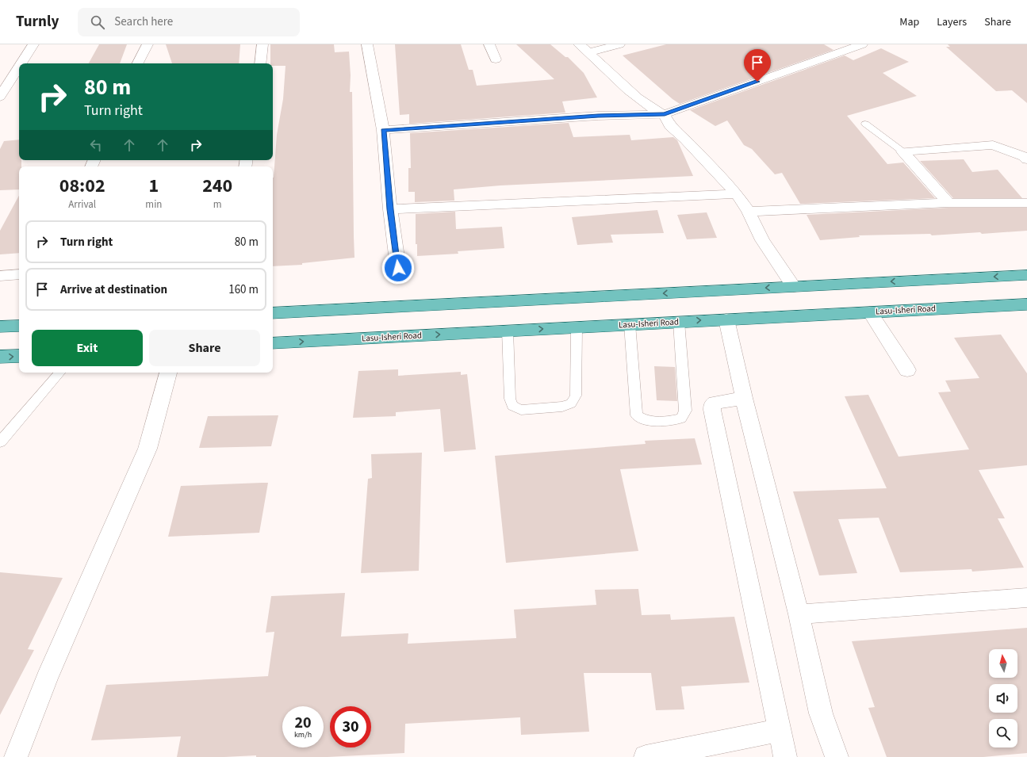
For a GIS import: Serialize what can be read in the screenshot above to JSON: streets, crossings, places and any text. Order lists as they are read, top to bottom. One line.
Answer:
{"streets":{"main road":["Lasu-Isheri Road"]},"north":"top","page":{"header":"Turnly","search":"Search here","nav":["Map","Layers","Share"],"turn":["80 m","Turn right"],"eta":["08:02","Arrival","1","min","240","m"],"list":[{"name":"Turn right","value":"80 m"},{"name":"Arrive at destination","value":"160 m"}],"buttons":["Exit","Share"],"speed":"20 km/h","limit":"30"}}
